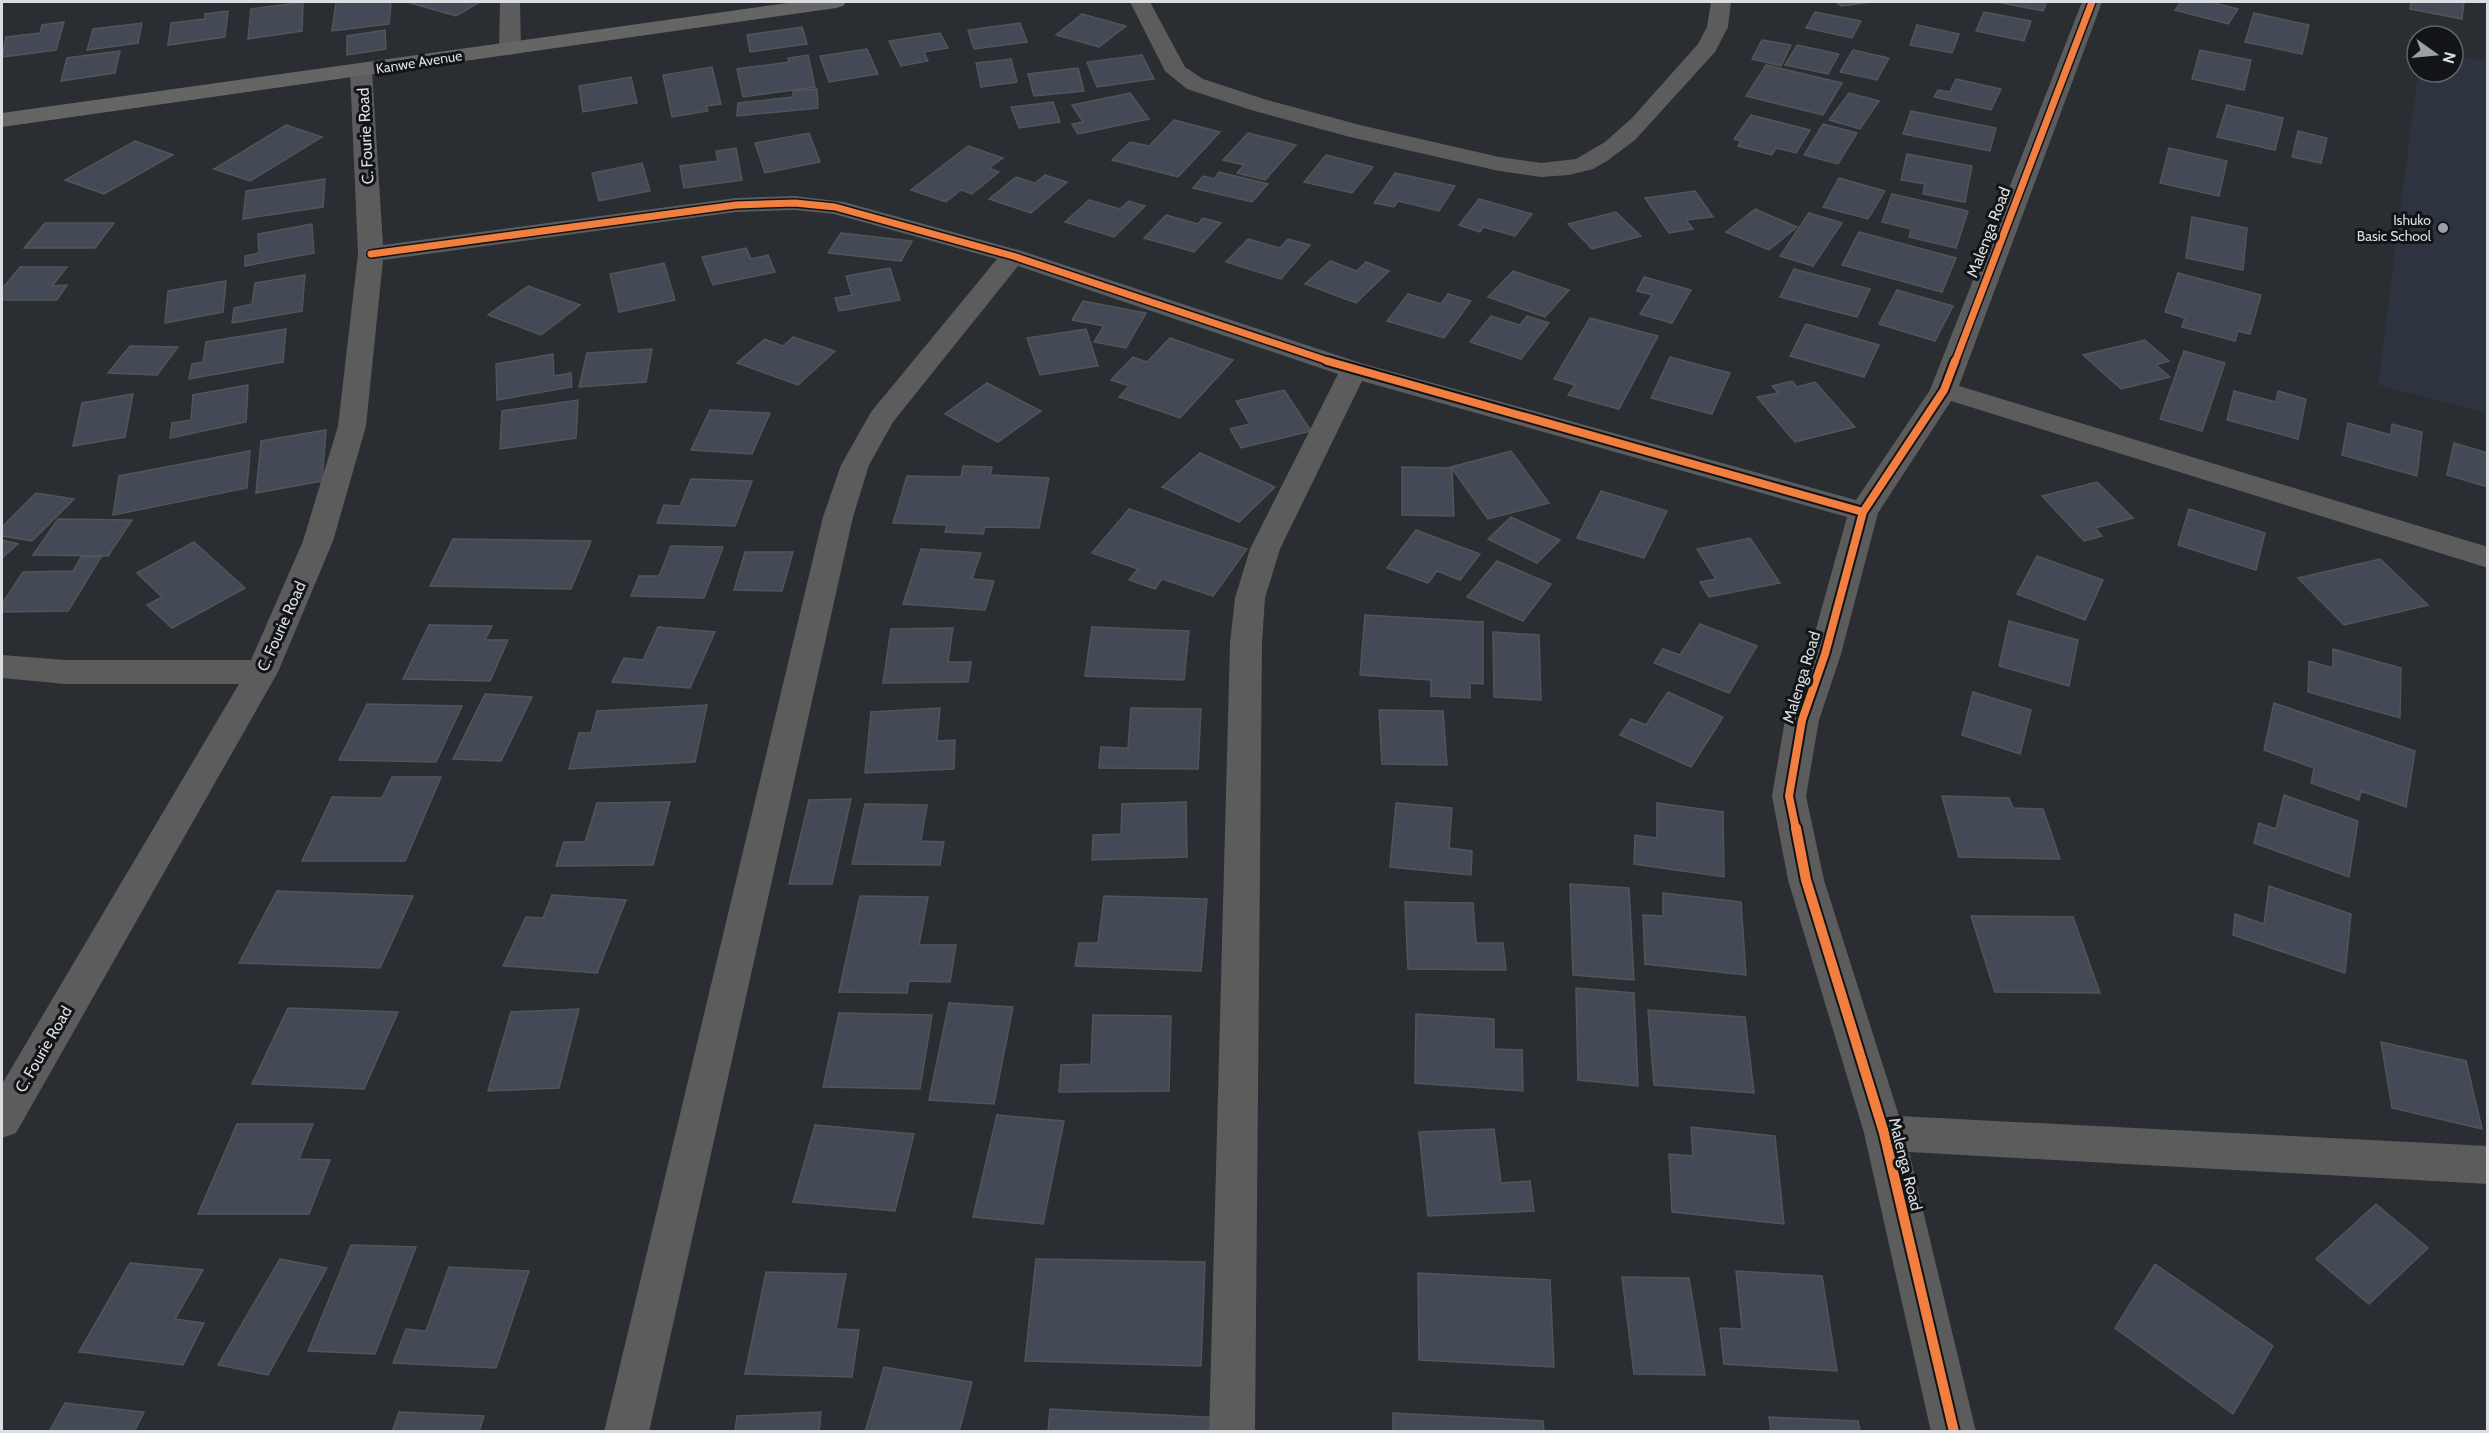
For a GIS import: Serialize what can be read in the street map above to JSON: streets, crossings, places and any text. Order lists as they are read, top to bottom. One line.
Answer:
{"streets":{"main road":["Kanwe Avenue"],"street":["C. Fourie Road","Malenga Road"]},"crossings":[["Kanwe Avenue","C. Fourie Road"]],"places":["Ishuko Basic School"],"north":"right"}
